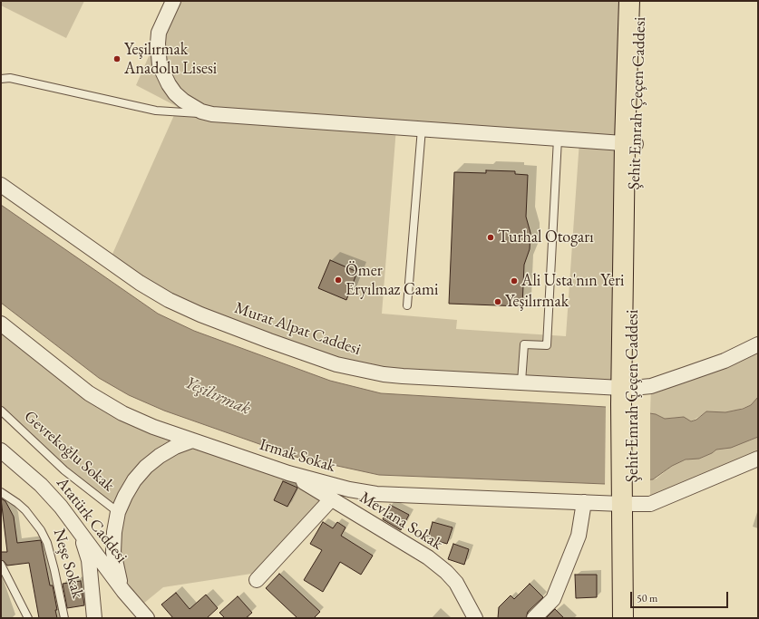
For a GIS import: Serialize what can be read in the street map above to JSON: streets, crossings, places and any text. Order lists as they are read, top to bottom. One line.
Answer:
{"streets":{"highway":["Şehit Emrah Çeçen Caddesi"],"street":["Murat Alpat Caddesi","Irmak Sokak","Atatürk Caddesi","Mevlana Sokak","Neşe Sokak"],"lane":["Gevrekoğlu Sokak"]},"crossings":[["Şehit Emrah Çeçen Caddesi","Murat Alpat Caddesi"],["Şehit Emrah Çeçen Caddesi","Irmak Sokak"],["Irmak Sokak","Mevlana Sokak"],["Atatürk Caddesi","Neşe Sokak"]],"water":["Yeşilırmak"],"places":["Yeşilırmak Anadolu Lisesi","Turhal Otogarı","Ömer Eryılmaz Cami","Ali Usta'nın Yeri","Yeşilırmak"],"scale_bar":"50 m"}
